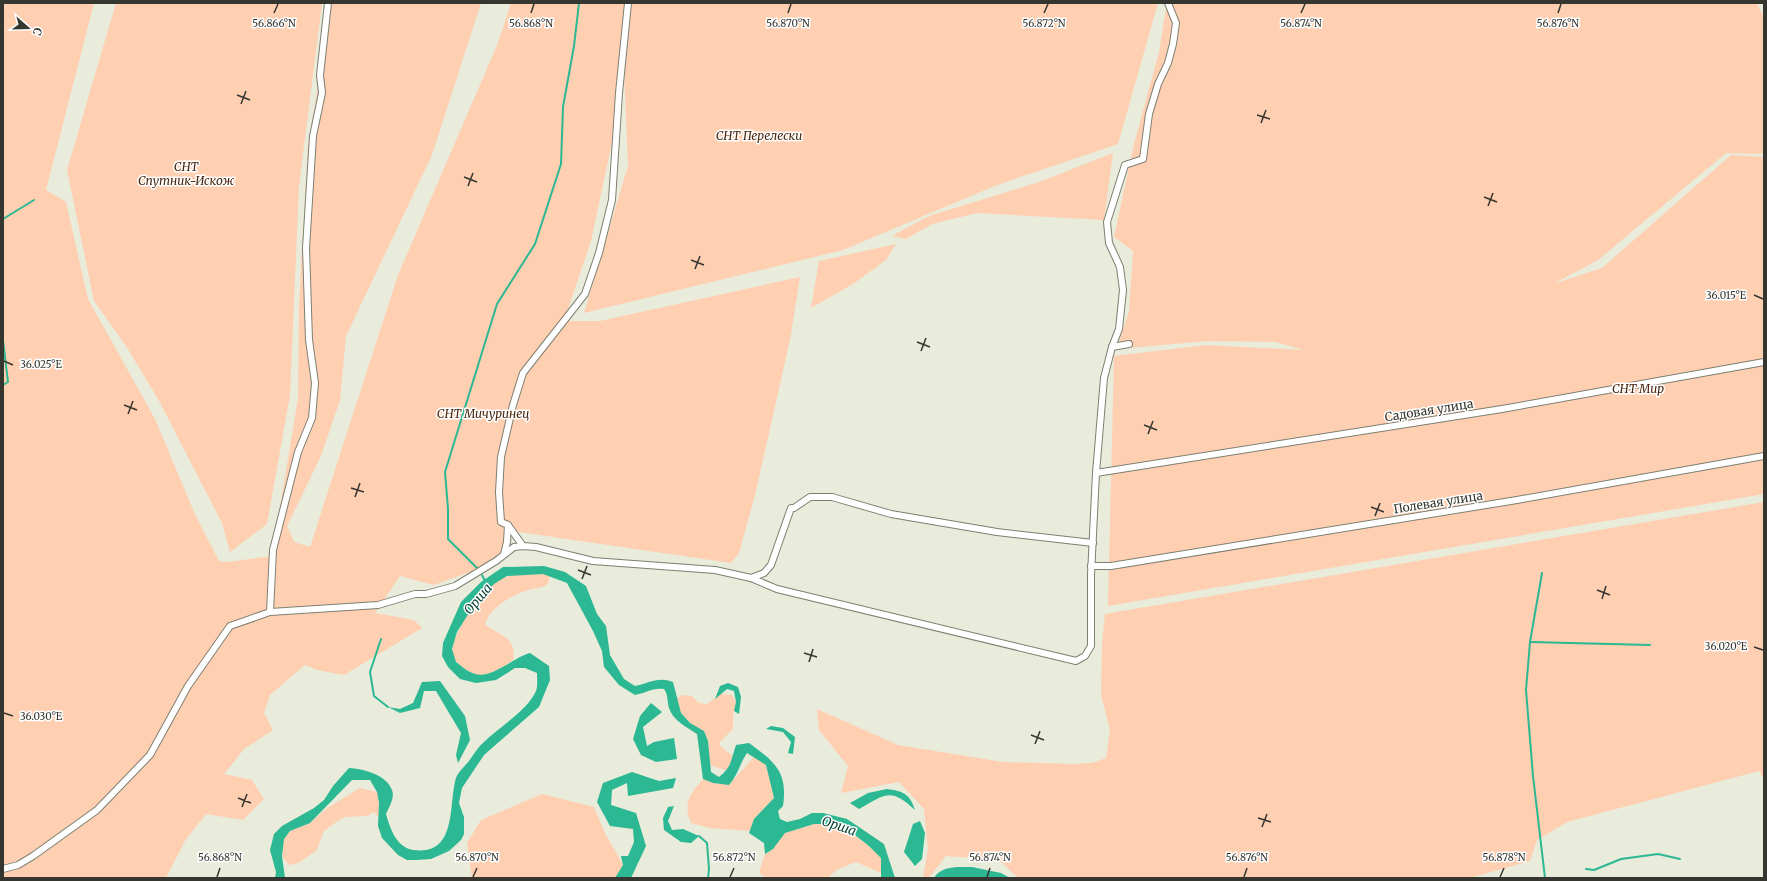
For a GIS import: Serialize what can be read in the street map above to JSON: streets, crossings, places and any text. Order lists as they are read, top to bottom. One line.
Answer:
{"streets":{"street":["Садовая улица","Полевая улица"]},"water":["Орша"],"parks":["СНТ Перелески","СНТ Спутник-Искож","СНТ Мир","СНТ Мичуринец"],"north":"right","coordinates":["56.866°N","56.868°N","56.870°N","56.872°N","56.874°N","56.876°N","36.015°E","36.025°E","36.020°E","36.030°E","56.878°N"]}
